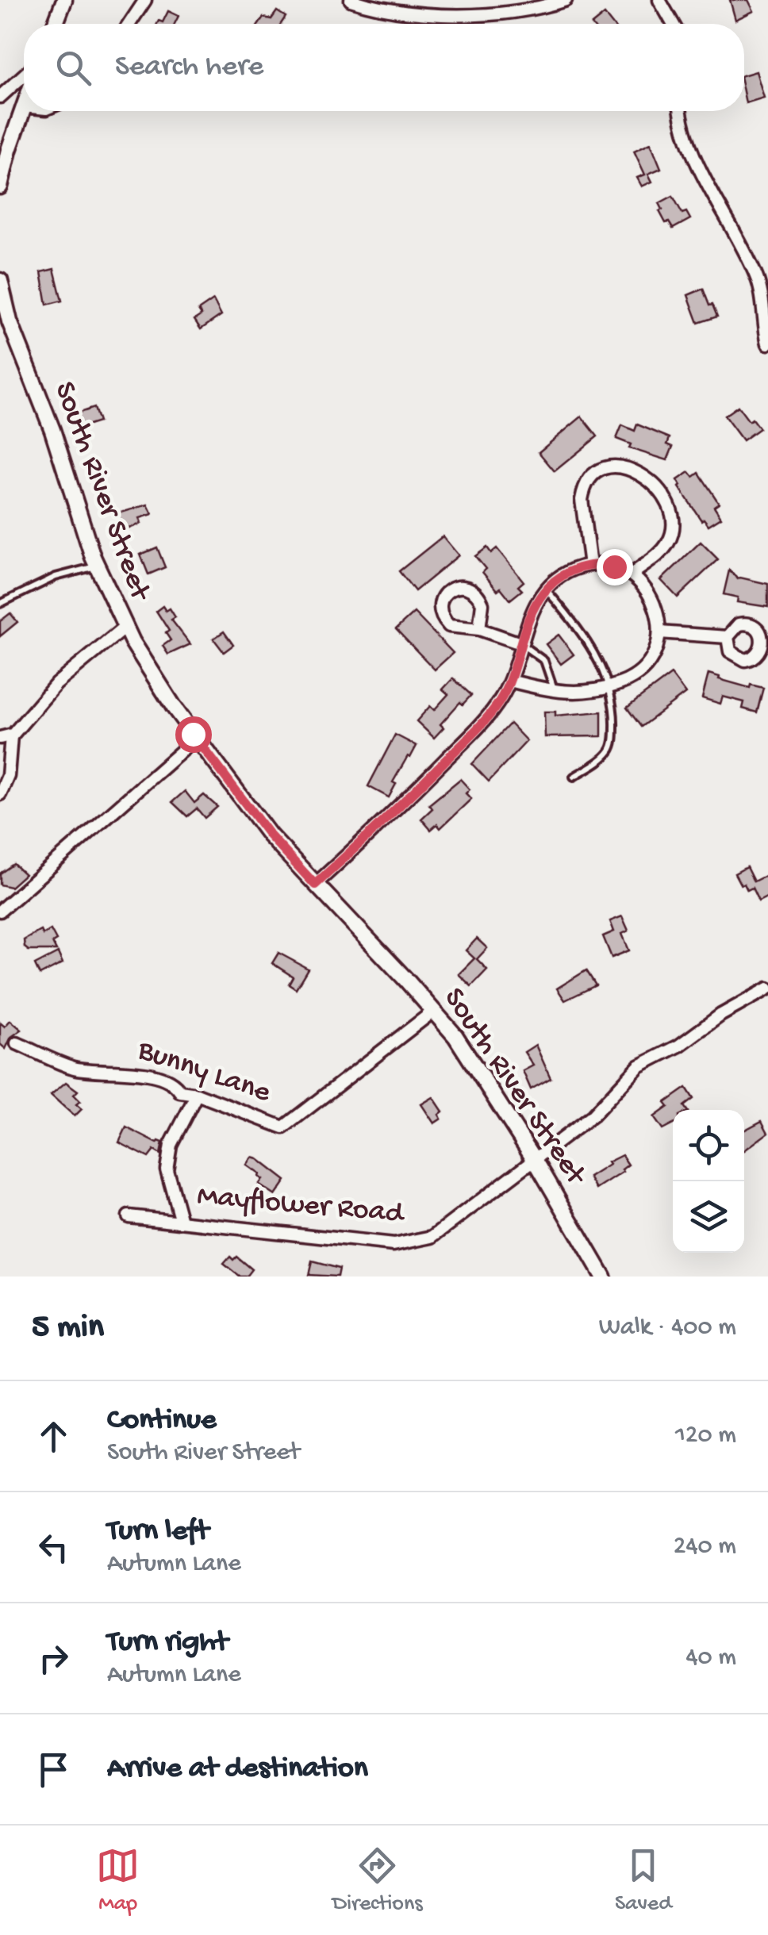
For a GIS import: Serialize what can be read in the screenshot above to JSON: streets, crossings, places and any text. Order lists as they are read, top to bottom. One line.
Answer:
{"streets":{"street":["South River Street","Bunny Lane","Mayflower Road"]},"crossings":[["South River Street","Bunny Lane"],["South River Street","Mayflower Road"]],"page":{"search":"Search here","heading":["5 min","Walk · 400 m"],"list":[["Continue","South River Street","120 m"],["Turn left","Autumn Lane","240 m"],["Turn right","Autumn Lane","40 m"],"Arrive at destination"],"nav":["Map","Directions","Saved"]}}
